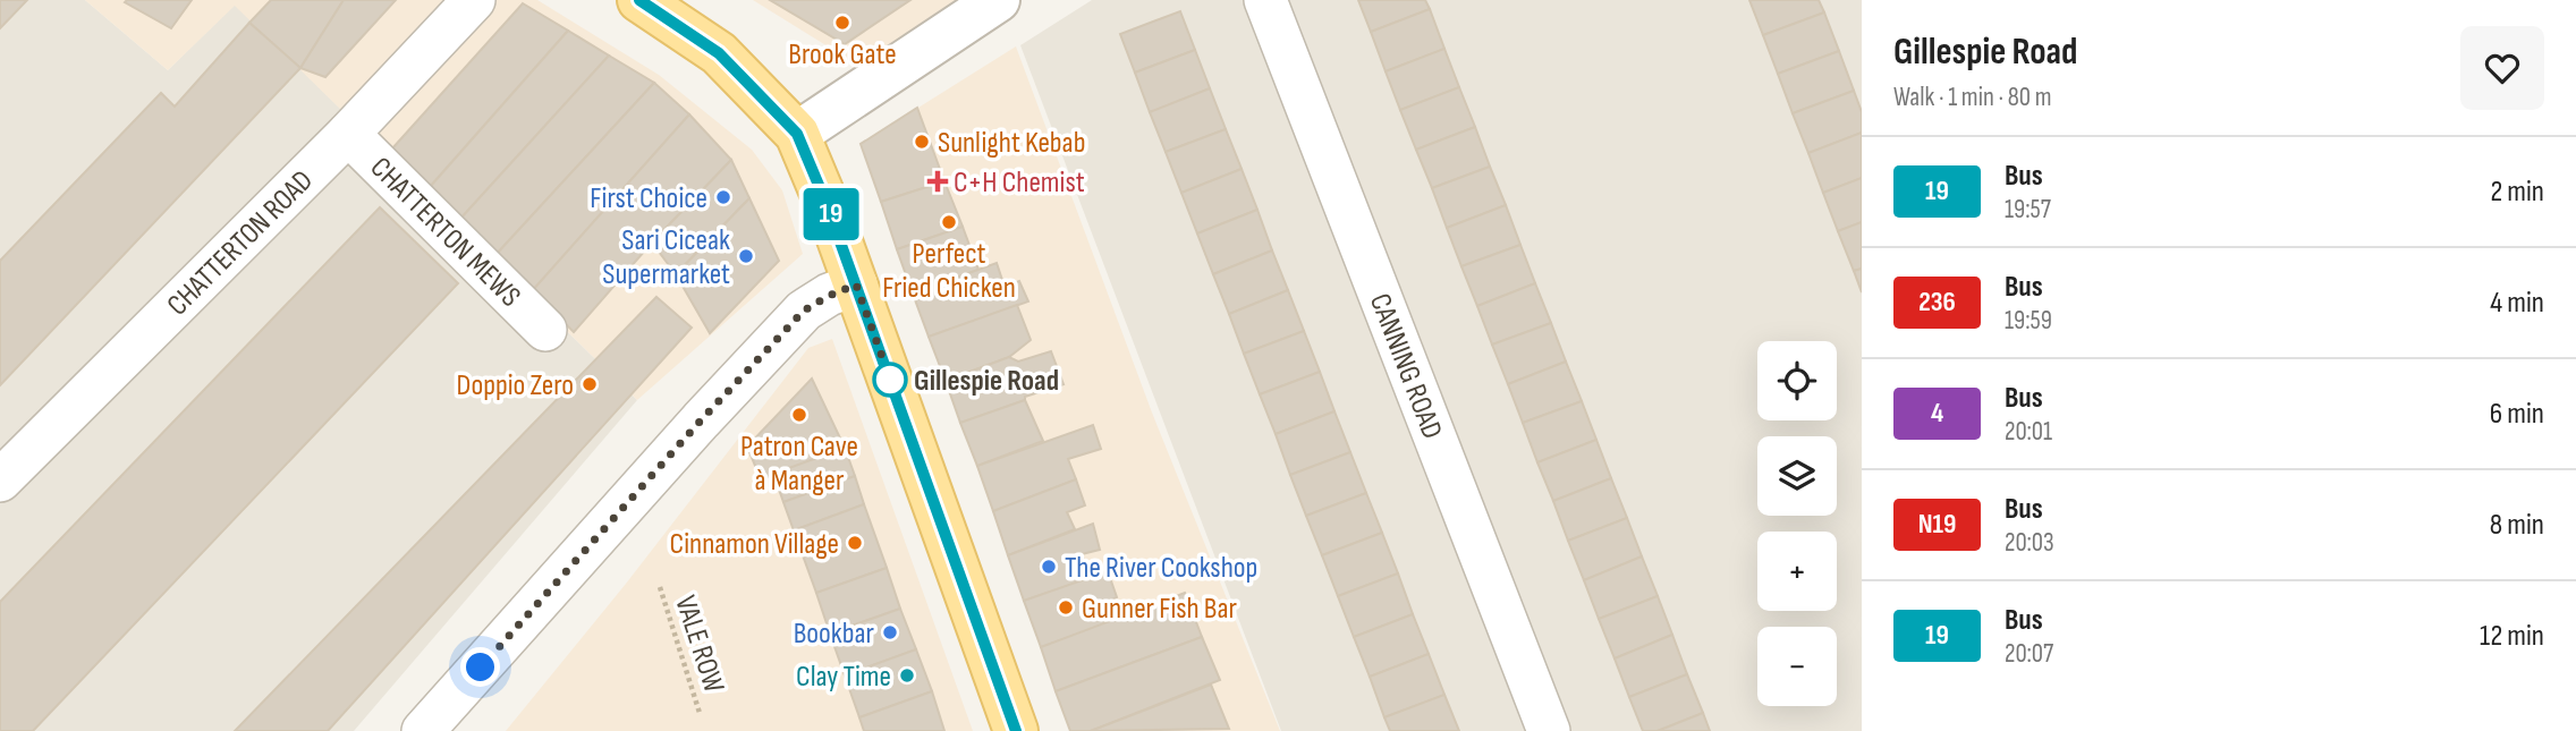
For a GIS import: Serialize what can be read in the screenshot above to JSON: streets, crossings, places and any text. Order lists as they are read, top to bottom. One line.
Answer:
{"streets":{"street":["CHATTERTON MEWS","CHATTERTON ROAD","CANNING ROAD"],"path":["VALE ROW"]},"crossings":[["CHATTERTON MEWS","CHATTERTON ROAD"]],"places":{"other":["Brook Gate","Sunlight Kebab","First Choice","Perfect Fried Chicken","Sari Ciceak Supermarket","Gillespie Road","Doppio Zero","Patron Cave à Manger","Cinnamon Village","The River Cookshop","Gunner Fish Bar","Bookbar","Clay Time"],"health":["C+H Chemist"]},"lines":["bus line 19"],"page":{"on_map":"19","heading":["Gillespie Road","Walk · 1 min · 80 m"],"list":[{"mark":"19","name":"Bus","note":"19:57","value":"2 min"},{"mark":"236","name":"Bus","note":"19:59","value":"4 min"},{"mark":"4","name":"Bus","note":"20:01","value":"6 min"},{"mark":"N19","name":"Bus","note":"20:03","value":"8 min"},{"mark":"19","name":"Bus","note":"20:07","value":"12 min"}],"map_buttons":["+","−"]}}
